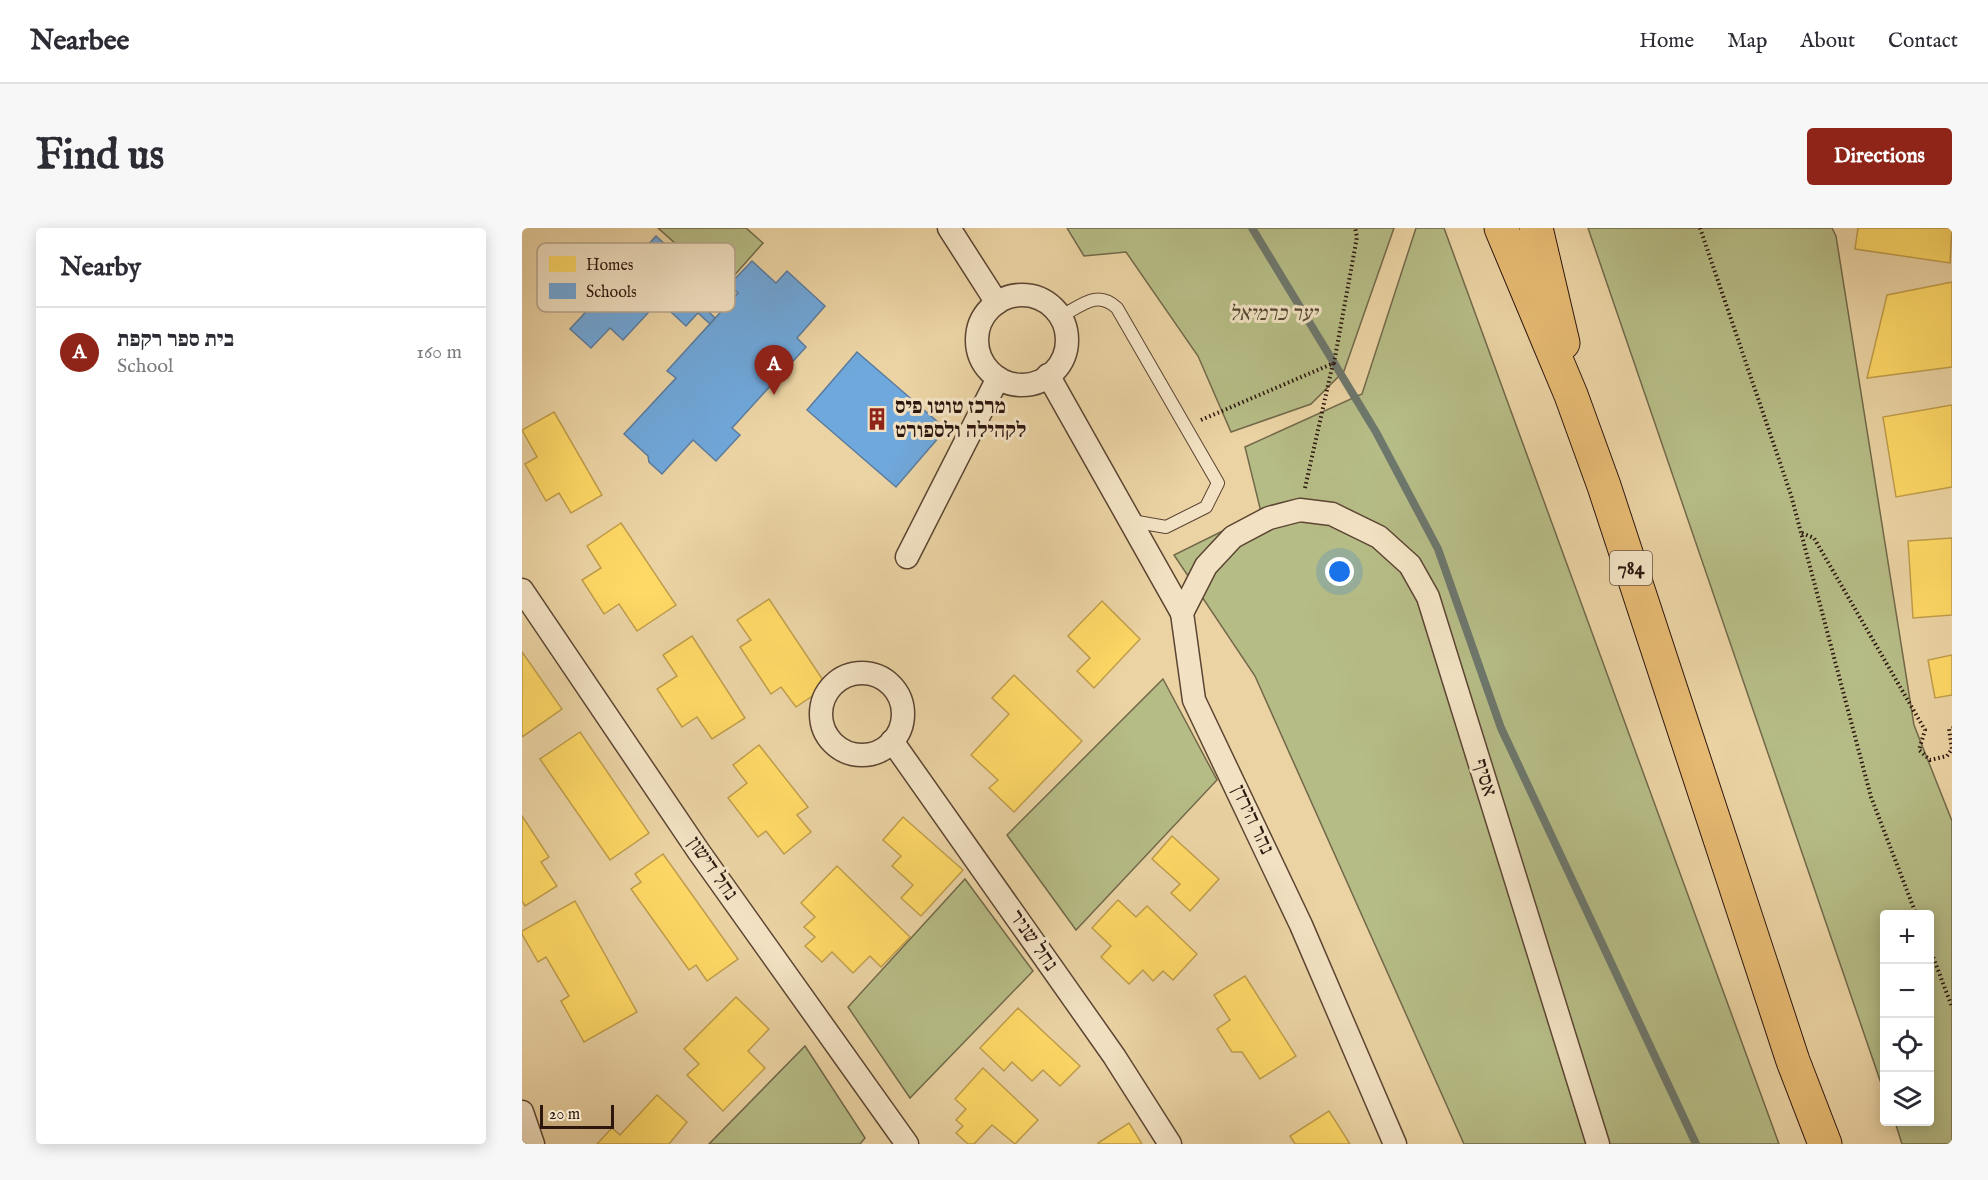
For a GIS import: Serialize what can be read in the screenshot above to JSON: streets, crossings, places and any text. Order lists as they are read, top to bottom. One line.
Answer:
{"streets":{"main road":["784"],"street":["אסיף","נהר הירדן","נחל דישון","נחל שניר"]},"crossings":[["אסיף","נהר הירדן"]],"parks":["יער כרמיאל"],"places":{"building":["מרכז טוטו פיס לקהילה ולספורט"]},"legend":["Homes","Schools"],"scale_bar":"20 m","page":{"header":"Nearbee","nav":["Home","Map","About","Contact"],"buttons":"Directions","title":"Find us","heading":"Nearby","list":[{"mark":"A","name":"בית ספר רקפת","note":"School","value":"160 m"}],"pins":"A","map_buttons":["+","−"],"scale":"20 m"}}
